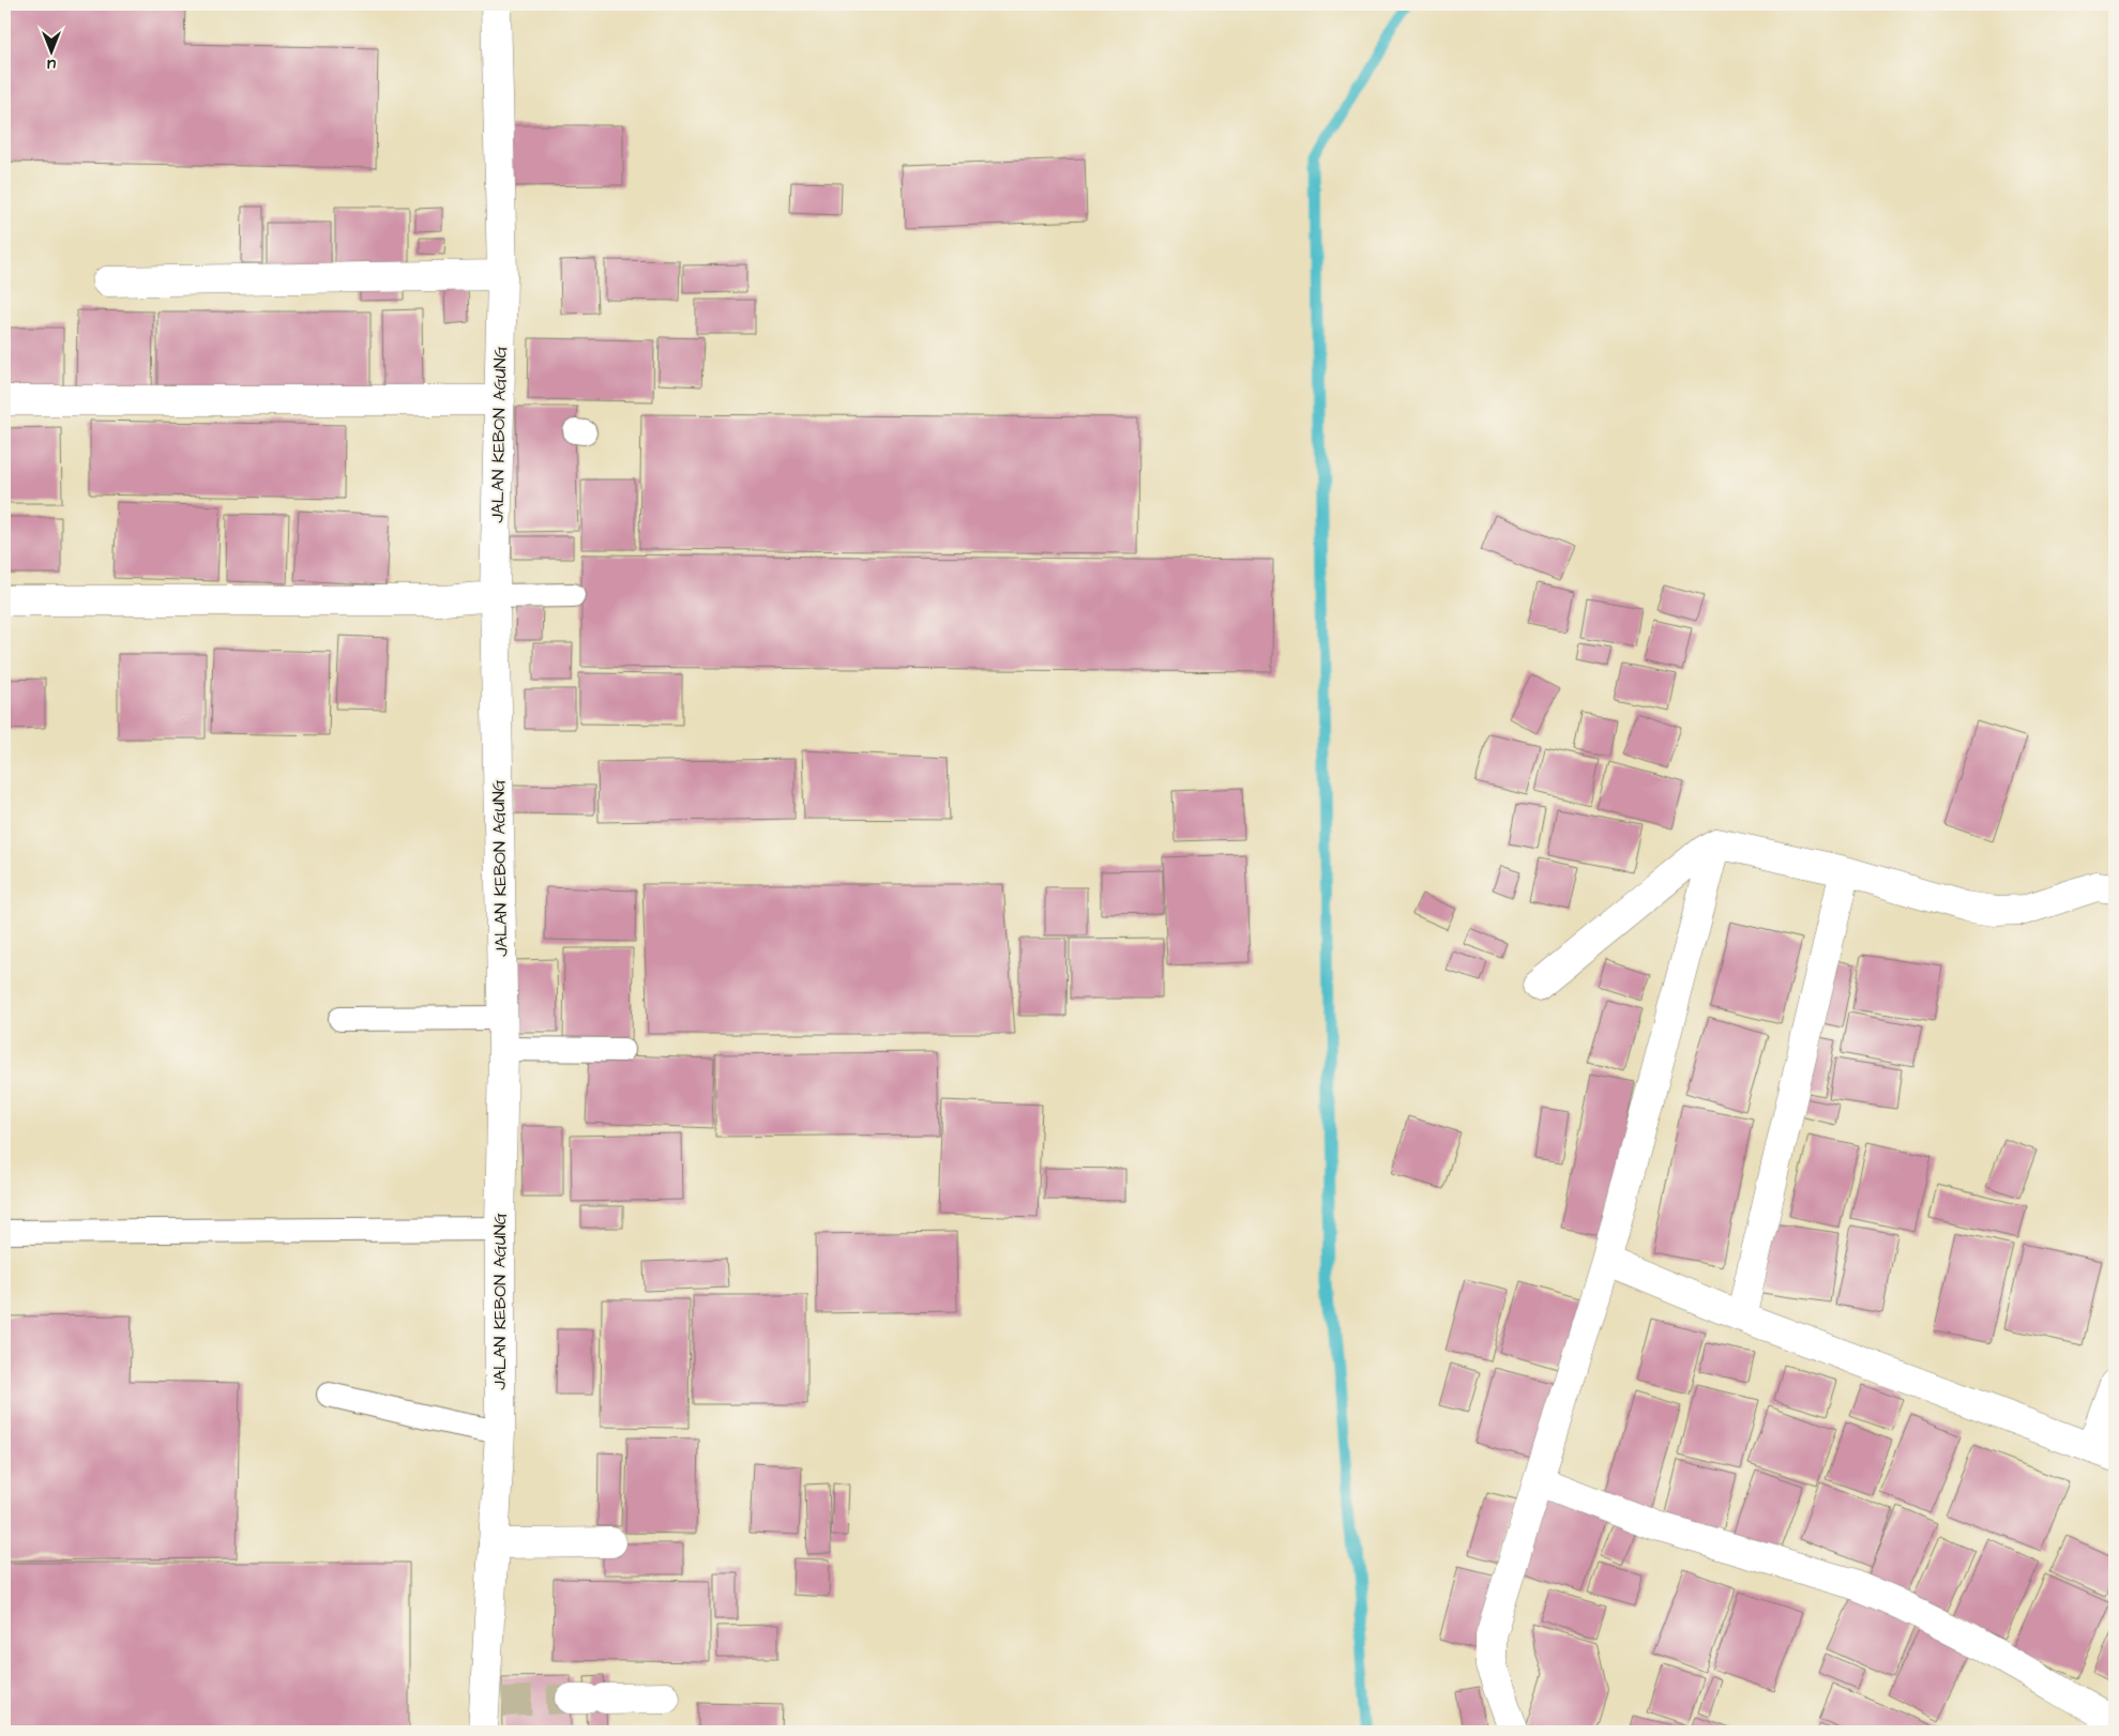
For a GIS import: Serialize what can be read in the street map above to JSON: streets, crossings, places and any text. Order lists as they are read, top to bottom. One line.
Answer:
{"streets":{"street":["JALAN KEBON AGUNG"]},"north":"bottom"}
